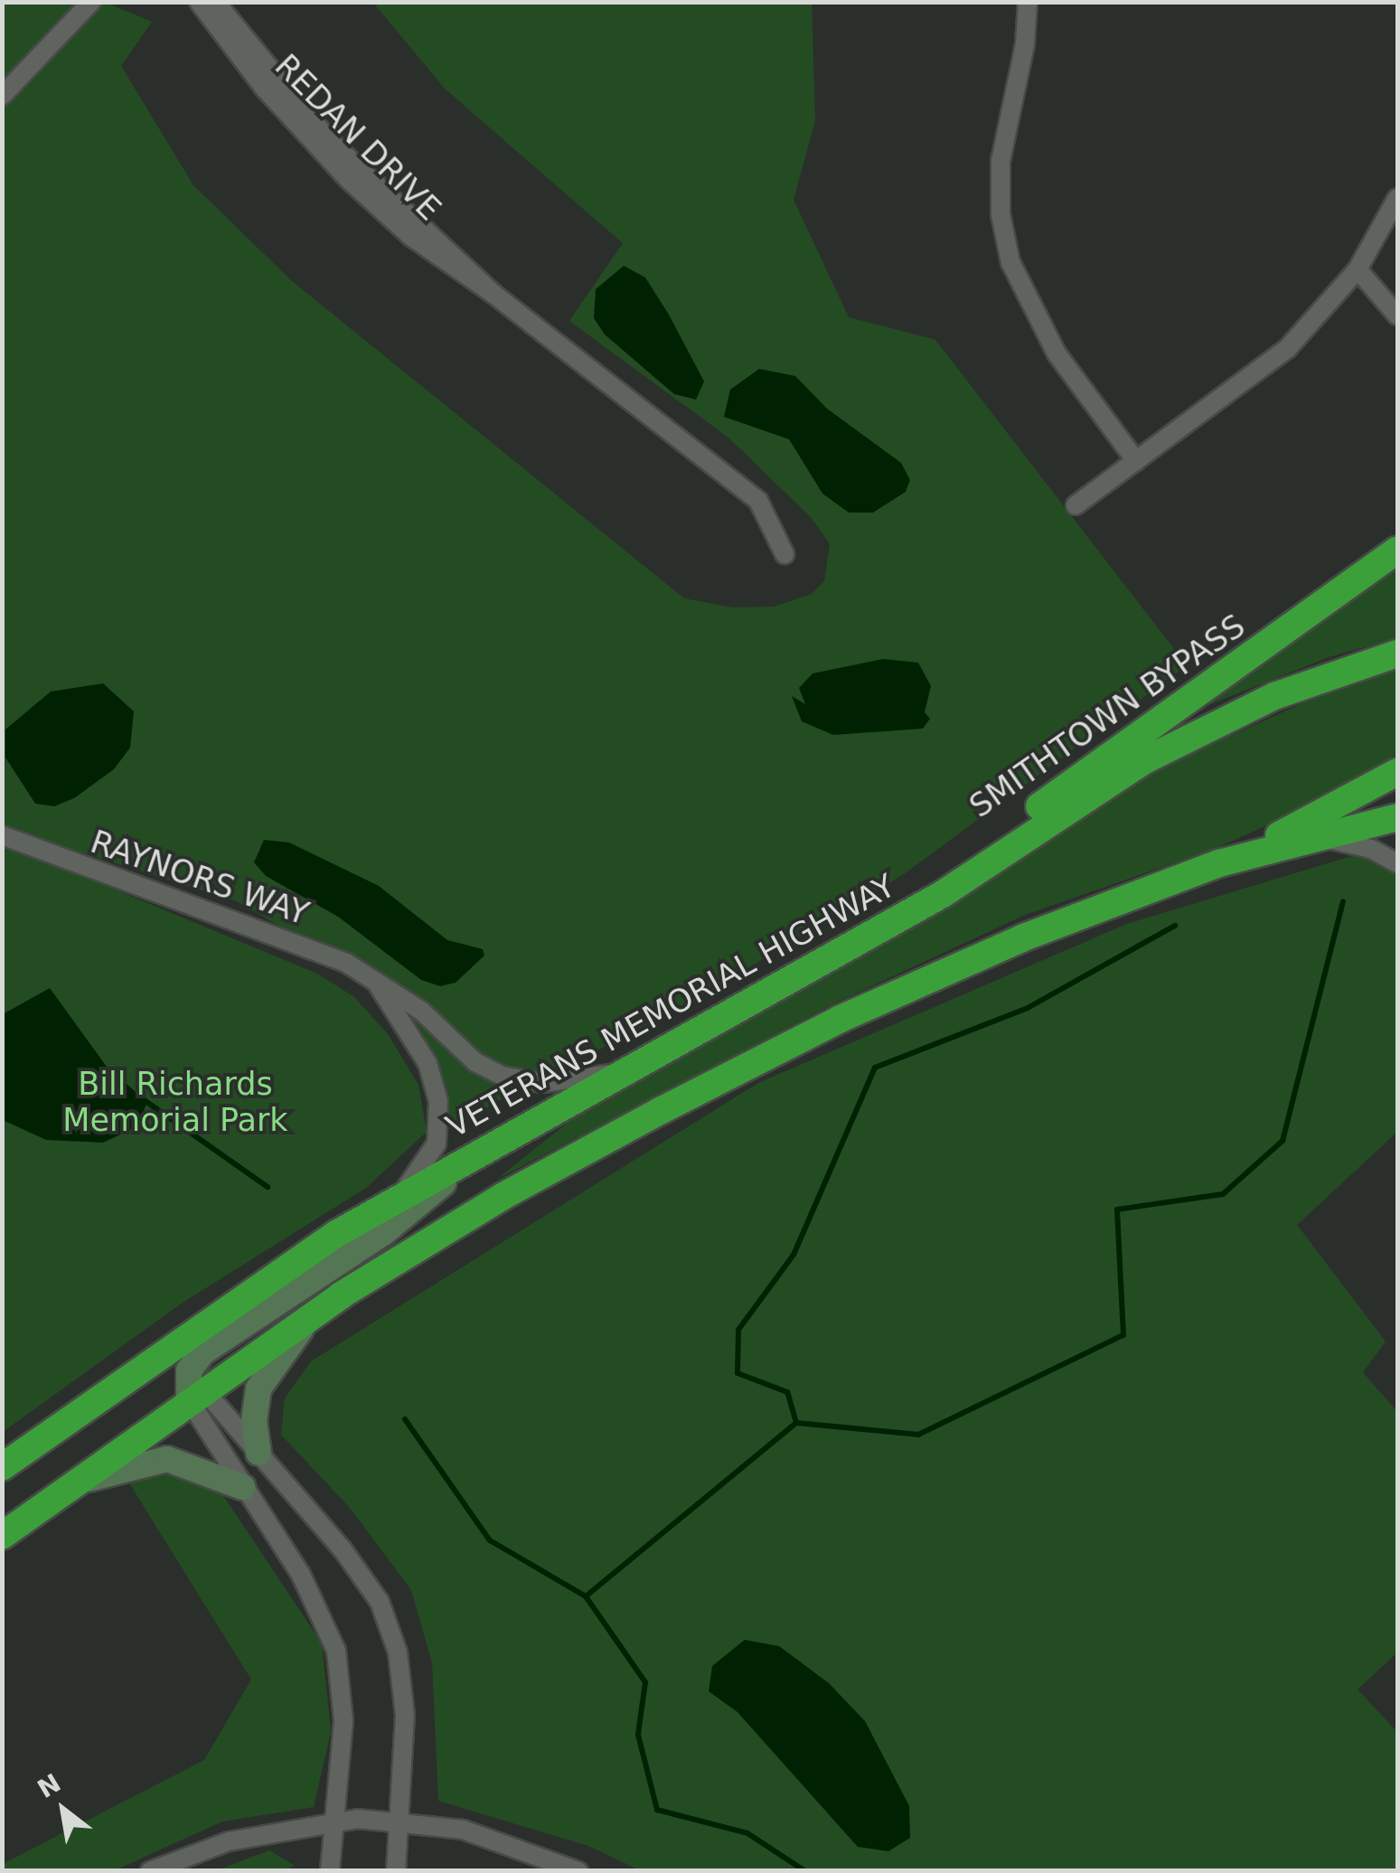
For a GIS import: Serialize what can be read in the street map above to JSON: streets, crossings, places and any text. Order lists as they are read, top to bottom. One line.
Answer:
{"streets":{"highway":["SMITHTOWN BYPASS","VETERANS MEMORIAL HIGHWAY"],"street":["REDAN DRIVE","RAYNORS WAY"]},"crossings":[["SMITHTOWN BYPASS","VETERANS MEMORIAL HIGHWAY"],["RAYNORS WAY","VETERANS MEMORIAL HIGHWAY"]],"parks":["Bill Richards Memorial Park"],"north":"top left"}
